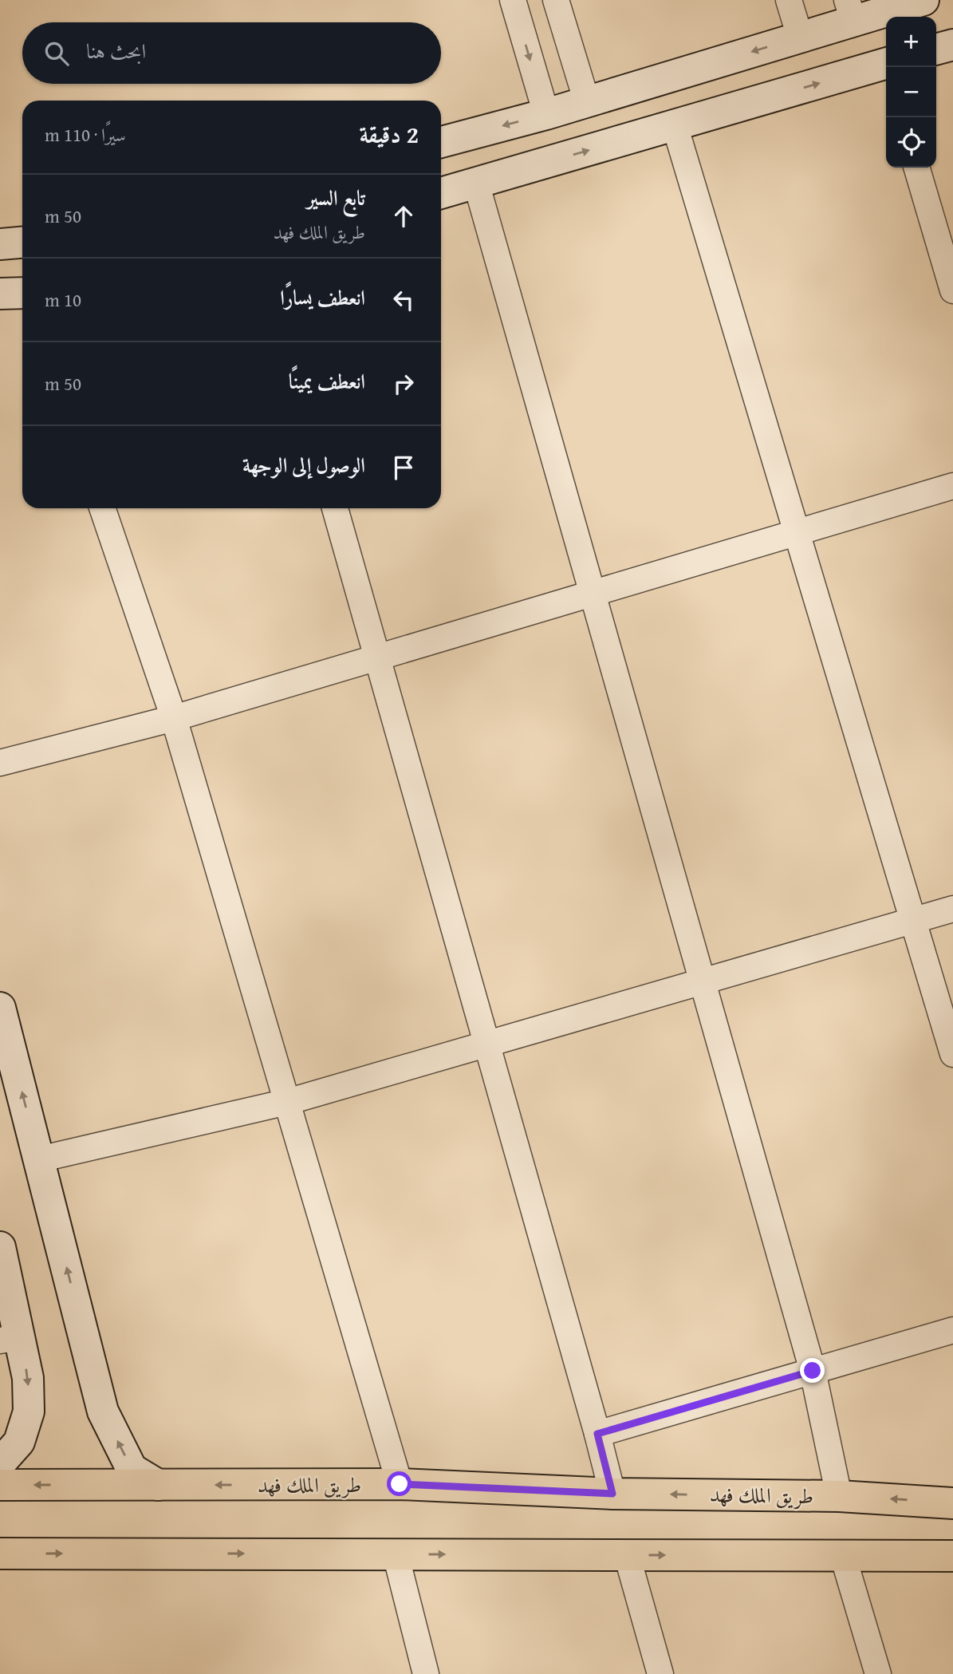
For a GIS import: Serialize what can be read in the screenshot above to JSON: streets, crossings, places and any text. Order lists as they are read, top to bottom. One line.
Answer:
{"streets":{"main road":["طريق الملك فهد"]},"page":{"map_buttons":["+","−"],"search":"ابحث هنا","heading":["2 دقيقة","سيرًا · 110 m"],"list":[["تابع السير","طريق الملك فهد","50 m"],["انعطف يسارًا","10 m"],["انعطف يمينًا","50 m"],"الوصول إلى الوجهة"]}}
